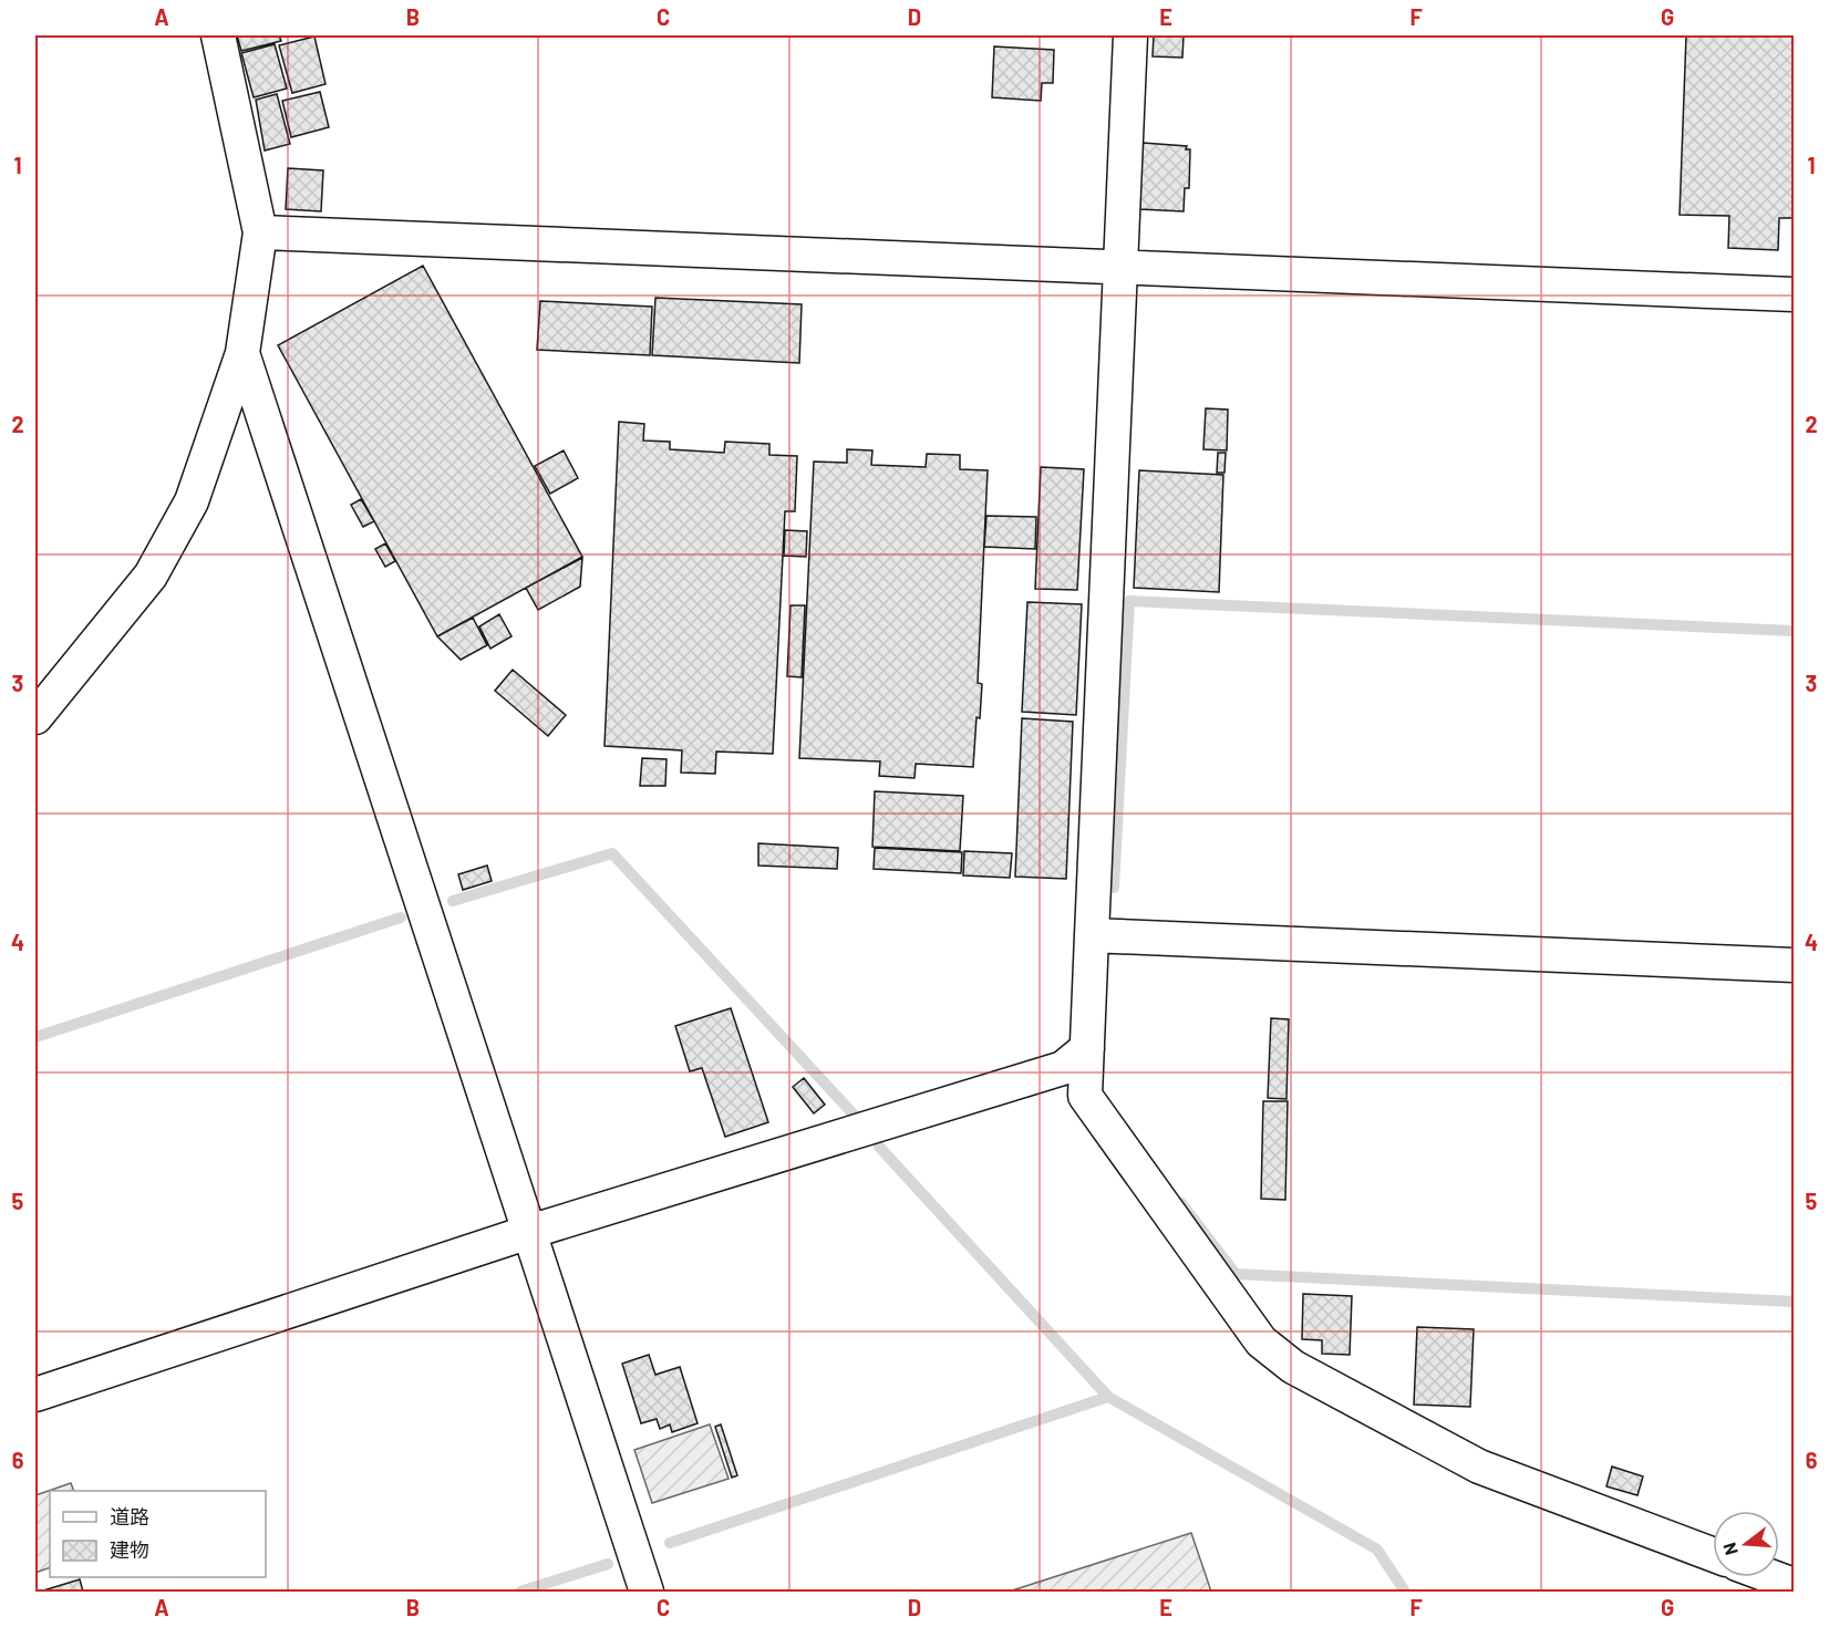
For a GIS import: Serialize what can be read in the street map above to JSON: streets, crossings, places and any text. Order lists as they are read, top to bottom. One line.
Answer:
{"legend":["道路","建物"],"north":"left","grid":{"columns":["A","B","C","D","E","F","G"],"rows":["1","2","3","4","5","6"]}}
